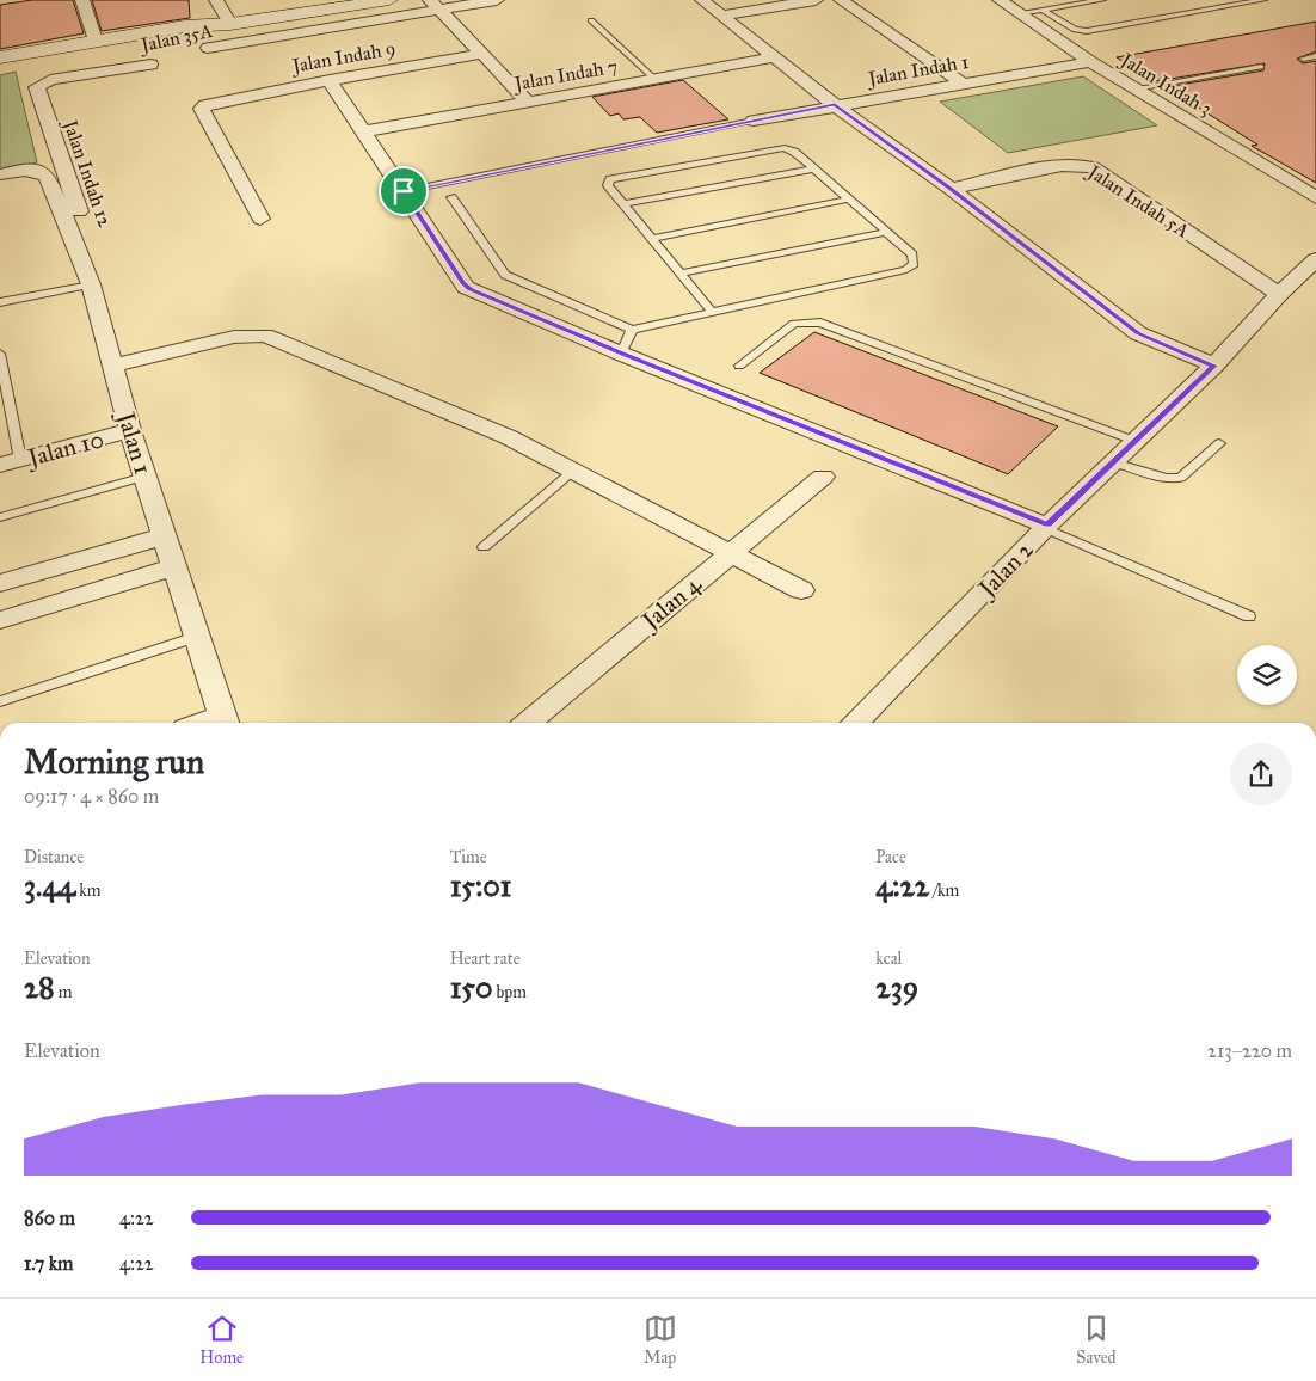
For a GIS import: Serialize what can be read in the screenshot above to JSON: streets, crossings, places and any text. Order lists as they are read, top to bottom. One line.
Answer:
{"streets":{"street":["Jalan 35A","Jalan Indah 9","Jalan Indah 1","Jalan Indah 7","Jalan Indah 3","Jalan Indah 12","Jalan Indah 5A","Jalan 1","Jalan 10","Jalan 2","Jalan 4"]},"crossings":[["Jalan Indah 1","Jalan Indah 3"],["Jalan Indah 12","Jalan 1"],["Jalan Indah 5A","Jalan 2"],["Jalan 1","Jalan 10"]],"page":{"heading":["Morning run","09:17 · 4 × 860 m"],"stats":[["Distance","3.44 km"],["Time","15:01"],["Pace","4:22 /km"],["Elevation","28 m"],["Heart rate","150 bpm"],["kcal","239"]],"chart":["Elevation","213–220 m"],"list":[{"name":"860 m","note":"4:22"},{"name":"1.7 km","note":"4:22"}],"tabs":["Home","Map","Saved"]}}
